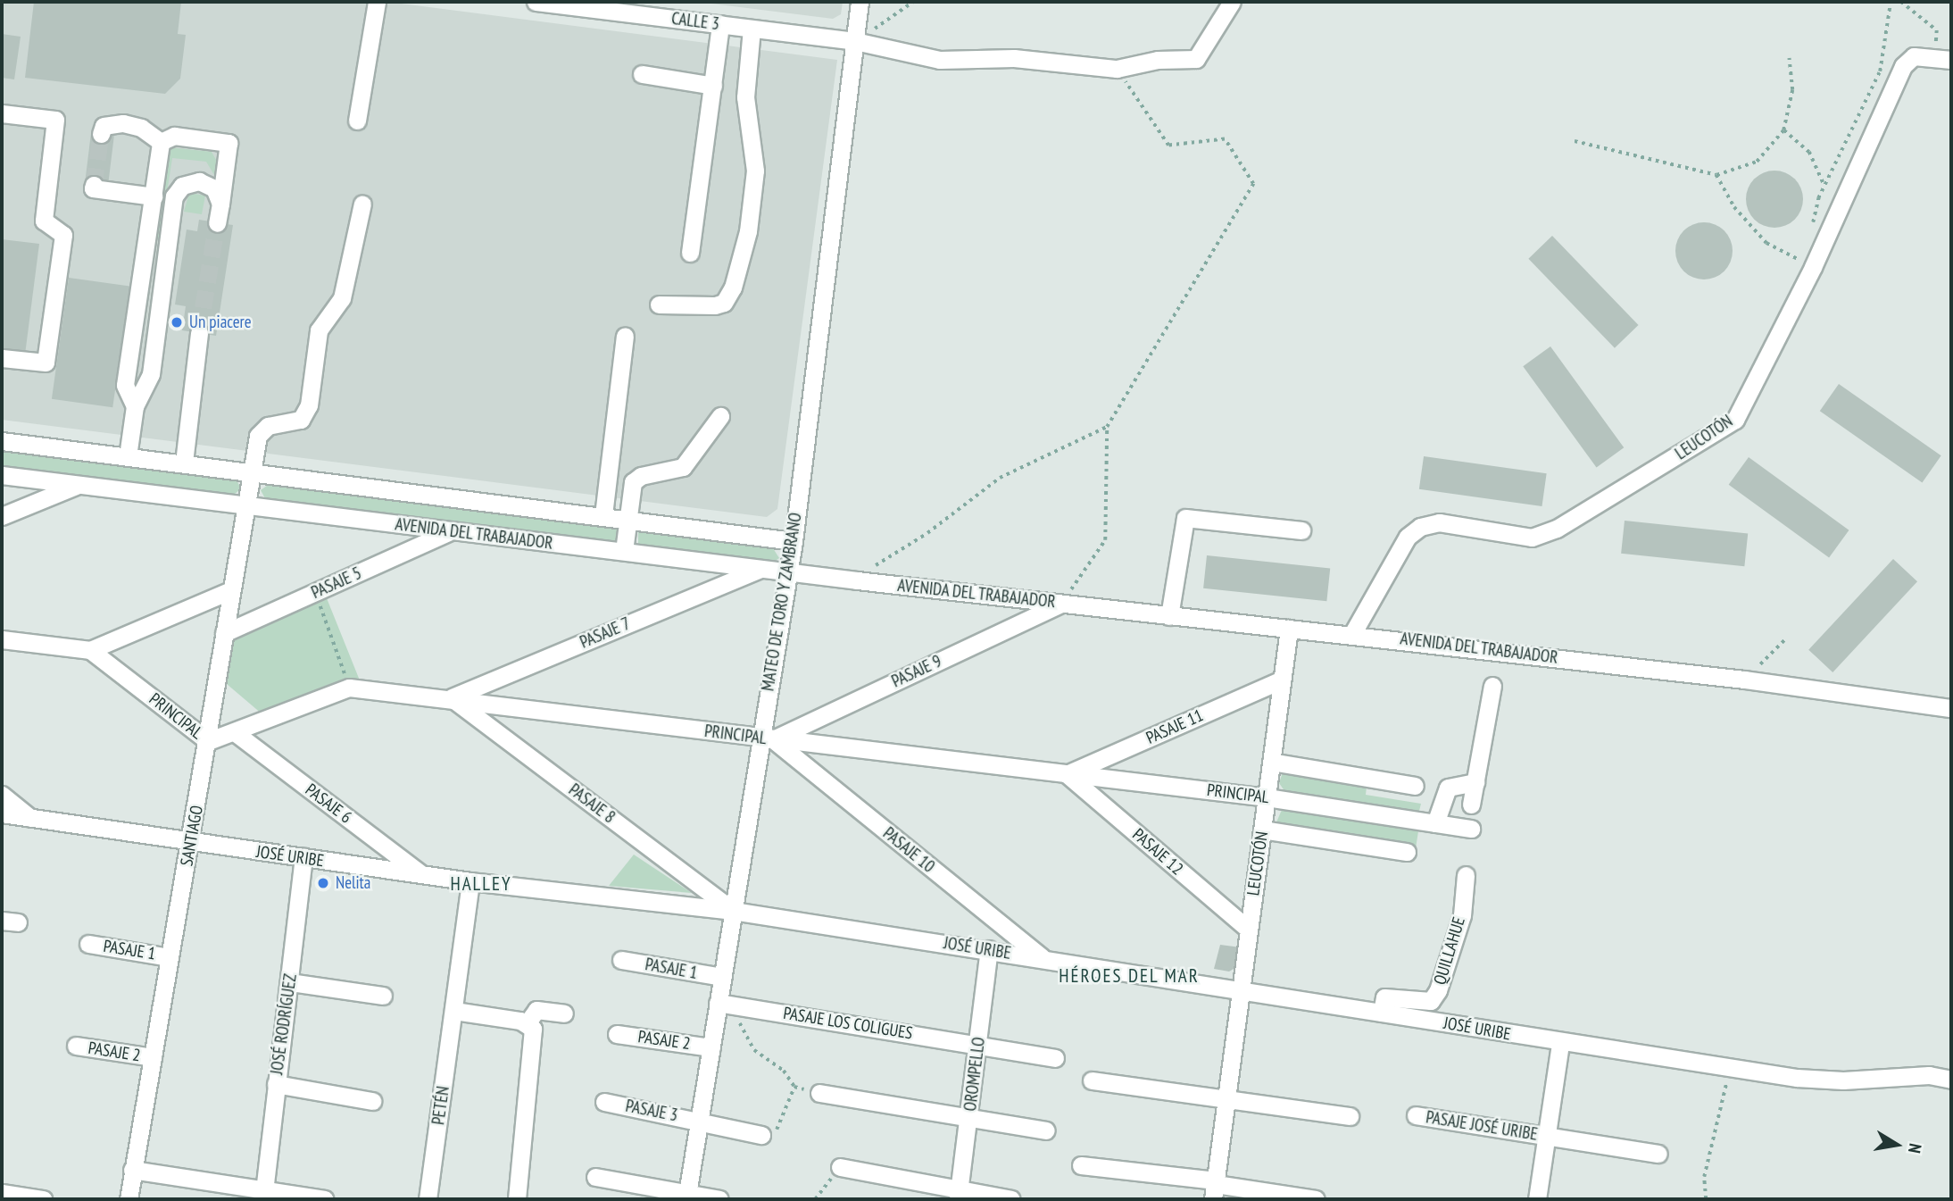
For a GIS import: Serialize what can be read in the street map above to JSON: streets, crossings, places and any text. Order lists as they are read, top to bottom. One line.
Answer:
{"streets":{"street":["CALLE 3","LEUCOTÓN","AVENIDA DEL TRABAJADOR","PASAJE 5","MATEO DE TORO Y ZAMBRANO","PASAJE 7","PASAJE 9","PRINCIPAL","PASAJE 11","PASAJE 6","PASAJE 8","SANTIAGO","PASAJE 10","PASAJE 12","JOSÉ URIBE","PASAJE 1","QUILLAHUE","PASAJE LOS COLIGUES","JOSÉ RODRÍGUEZ","PASAJE 2","OROMPELLO","PETÉN","PASAJE 3","PASAJE JOSÉ URIBE"]},"crossings":[["CALLE 3","MATEO DE TORO Y ZAMBRANO"],["LEUCOTÓN","AVENIDA DEL TRABAJADOR"],["LEUCOTÓN","PRINCIPAL"],["LEUCOTÓN","PASAJE 11"],["LEUCOTÓN","PASAJE 12"],["LEUCOTÓN","JOSÉ URIBE"],["AVENIDA DEL TRABAJADOR","PASAJE 5"],["AVENIDA DEL TRABAJADOR","MATEO DE TORO Y ZAMBRANO"],["AVENIDA DEL TRABAJADOR","PASAJE 7"],["AVENIDA DEL TRABAJADOR","PASAJE 9"],["AVENIDA DEL TRABAJADOR","SANTIAGO"],["PASAJE 5","SANTIAGO"],["MATEO DE TORO Y ZAMBRANO","PASAJE 9"],["MATEO DE TORO Y ZAMBRANO","PRINCIPAL"],["MATEO DE TORO Y ZAMBRANO","PASAJE 8"],["MATEO DE TORO Y ZAMBRANO","PASAJE 10"],["MATEO DE TORO Y ZAMBRANO","JOSÉ URIBE"],["MATEO DE TORO Y ZAMBRANO","PASAJE 1"],["MATEO DE TORO Y ZAMBRANO","PASAJE LOS COLIGUES"],["MATEO DE TORO Y ZAMBRANO","PASAJE 2"],["MATEO DE TORO Y ZAMBRANO","PASAJE 3"],["PASAJE 7","PRINCIPAL"],["PASAJE 7","PASAJE 8"],["PASAJE 9","PRINCIPAL"],["PASAJE 9","PASAJE 10"],["PRINCIPAL","PASAJE 11"],["PRINCIPAL","PASAJE 6"],["PRINCIPAL","PASAJE 8"],["PRINCIPAL","SANTIAGO"],["PRINCIPAL","PASAJE 10"],["PRINCIPAL","PASAJE 12"],["PASAJE 11","PASAJE 12"],["PASAJE 6","JOSÉ URIBE"],["PASAJE 8","JOSÉ URIBE"],["SANTIAGO","JOSÉ URIBE"],["SANTIAGO","PASAJE 1"],["SANTIAGO","PASAJE 2"],["PASAJE 10","JOSÉ URIBE"],["JOSÉ URIBE","QUILLAHUE"],["JOSÉ URIBE","JOSÉ RODRÍGUEZ"],["JOSÉ URIBE","OROMPELLO"],["JOSÉ URIBE","PETÉN"],["JOSÉ URIBE","PASAJE JOSÉ URIBE"],["PASAJE LOS COLIGUES","OROMPELLO"]],"districts":["HALLEY","HÉROES DEL MAR"],"places":["Un piacere","Nelita"],"north":"right"}
